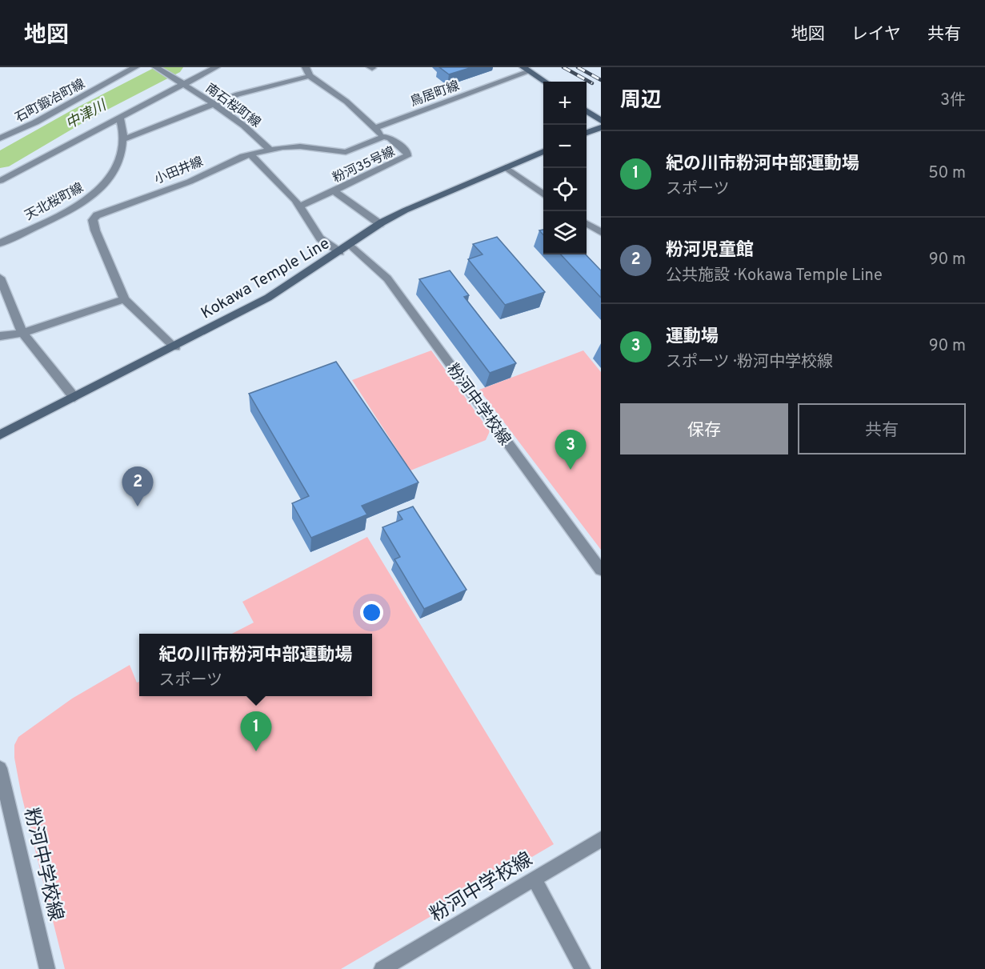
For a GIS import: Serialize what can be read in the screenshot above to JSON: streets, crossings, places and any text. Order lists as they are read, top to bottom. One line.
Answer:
{"streets":{"main road":["Kokawa Temple Line"],"street":["鳥居町線","石町鍛冶町線","南石桜町線","粉河35号線","小田井線","天北桜町線","粉河中学校線"]},"crossings":[["南石桜町線","小田井線"],["粉河35号線","小田井線"],["Kokawa Temple Line","粉河中学校線"]],"water":["中津川"],"page":{"header":"地図","nav":["地図","レイヤ","共有"],"heading":["周辺","3件"],"map_buttons":["+","−"],"list":[{"mark":"1","name":"紀の川市粉河中部運動場","note":"スポーツ","value":"50 m"},{"mark":"2","name":"粉河児童館","note":"公共施設 · Kokawa Temple Line","value":"90 m"},{"mark":"3","name":"運動場","note":"スポーツ · 粉河中学校線","value":"90 m"}],"buttons":["保存","共有"],"pins":["3","2","1"],"popup":["紀の川市粉河中部運動場","スポーツ"]}}
